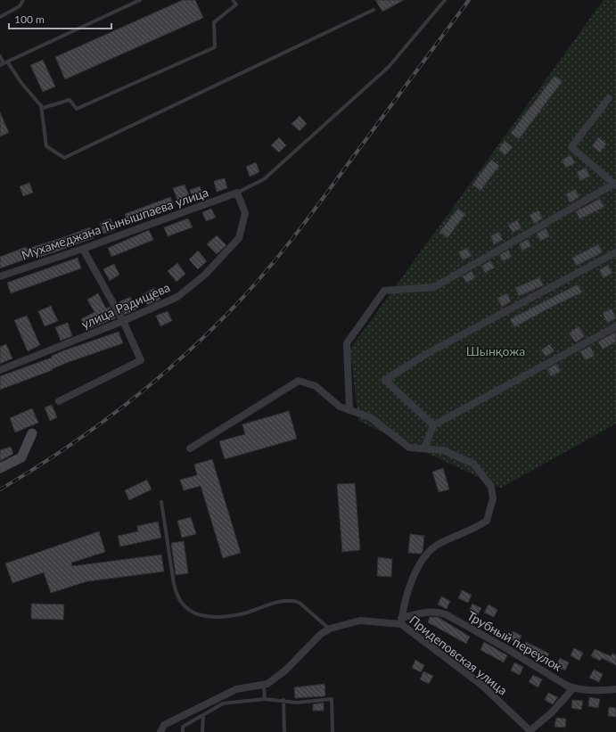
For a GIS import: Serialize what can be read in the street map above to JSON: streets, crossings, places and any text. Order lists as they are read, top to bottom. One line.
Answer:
{"streets":{"street":["Мухамеджана Тынышпаева улица","улица Радищева","Трубный переулок","Придеповская улица"]},"crossings":[["Мухамеджана Тынышпаева улица","улица Радищева"],["Трубный переулок","Придеповская улица"]],"parks":["Шынқожа"],"scale_bar":"100 m"}
